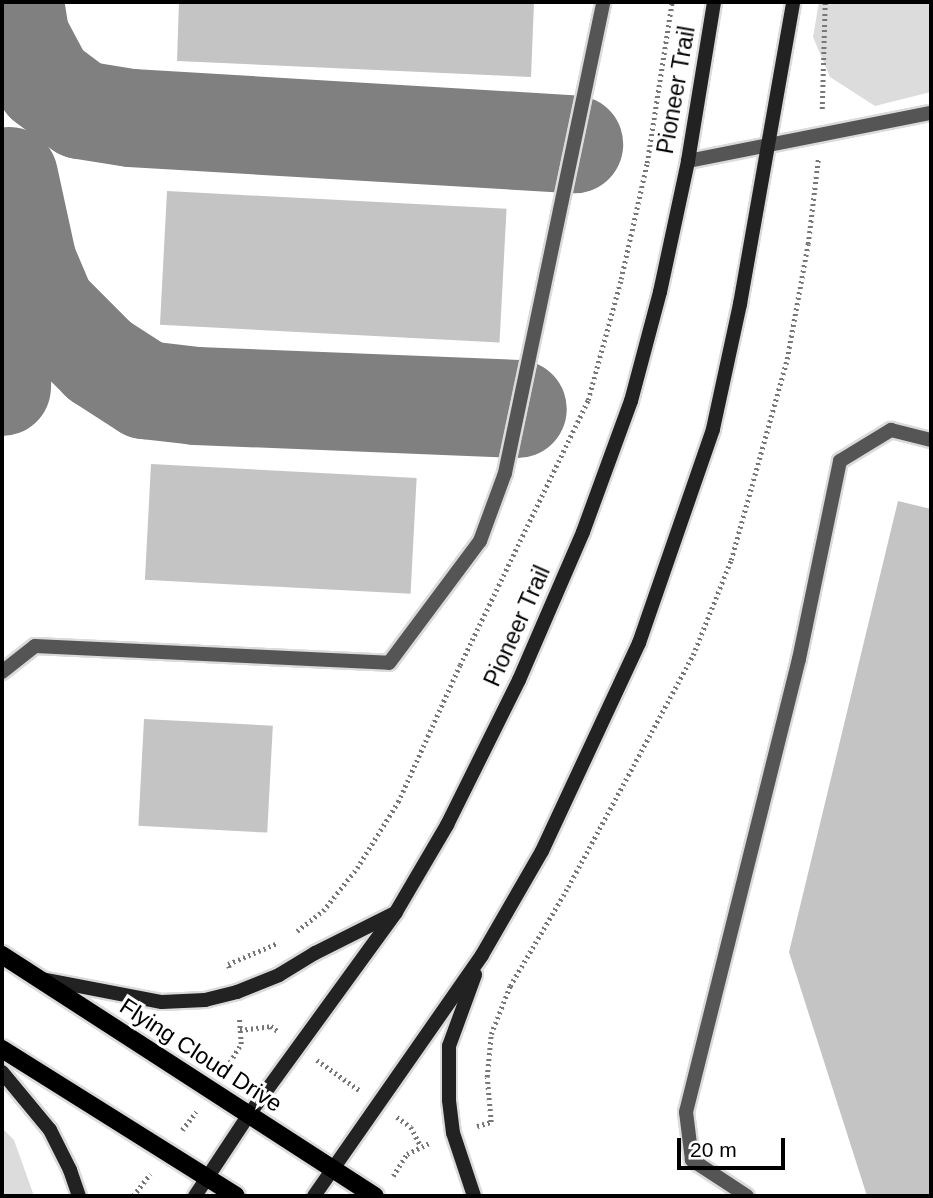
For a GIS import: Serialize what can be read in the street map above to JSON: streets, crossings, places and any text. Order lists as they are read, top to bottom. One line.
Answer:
{"streets":{"main road":["Pioneer Trail","Flying Cloud Drive"]},"crossings":[["Pioneer Trail","Flying Cloud Drive"]],"scale_bar":"20 m"}
